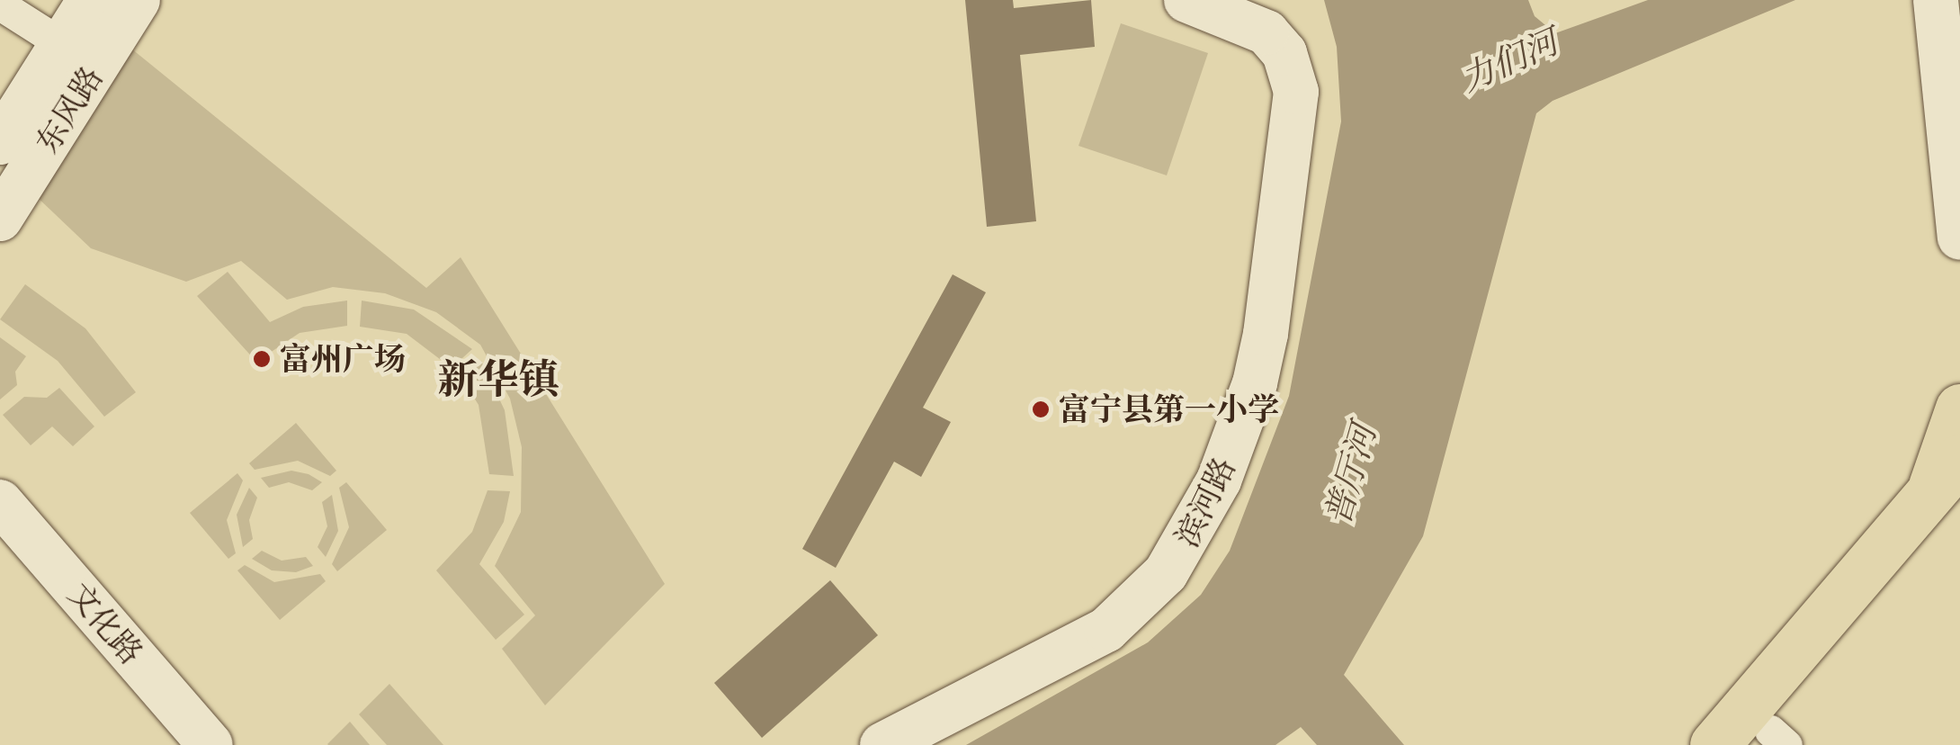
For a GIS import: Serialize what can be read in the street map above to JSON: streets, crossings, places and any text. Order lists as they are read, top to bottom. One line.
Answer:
{"streets":{"main road":["东风路","滨河路","文化路"]},"districts":["新华镇"],"water":["力们河","普厅河"],"places":["富州广场","富宁县第一小学"]}
